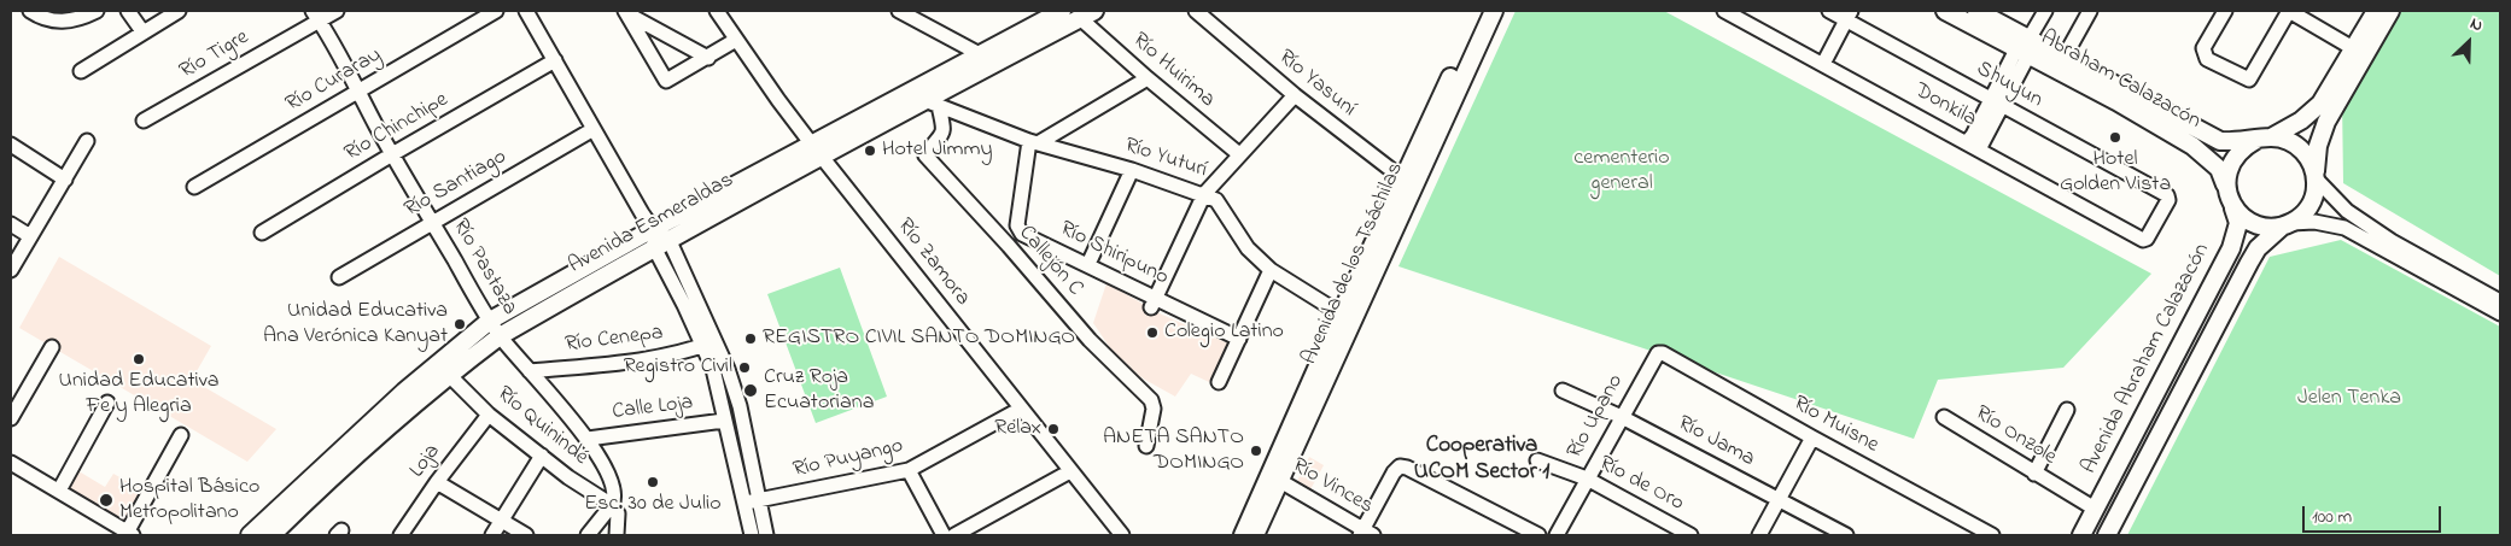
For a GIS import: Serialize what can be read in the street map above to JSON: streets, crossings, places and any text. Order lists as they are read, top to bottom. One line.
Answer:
{"streets":{"main road":["Abraham Calazacón","Avenida Esmeraldas","Avenida de los Tsáchilas","Avenida Abraham Calazacón"],"street":["Río Tigre","Río Huirima","Río Curaray","Río Yasuní","Shuyun","Donkila","Río Chinchipe","Río Yuturí","Río Santiago","Río Shiripuno","Callejón C","Río Zamora","Río Pastaza","Río Cenepa","Calle Loja","Río Upano","Río Muisne","Río Quinindé","Río Onzole","Río Jama","Río Puyango","Loja","Río de Oro","Río Vinces"]},"crossings":[["Río Tigre","Río Pastaza"],["Río Huirima","Avenida Esmeraldas"],["Río Curaray","Río Pastaza"],["Abraham Calazacón","Avenida Abraham Calazacón"],["Río Yasuní","Avenida de los Tsáchilas"],["Shuyun","Donkila"],["Río Chinchipe","Río Pastaza"],["Río Yuturí","Avenida Esmeraldas"],["Río Yuturí","Río Shiripuno"],["Río Yuturí","Callejón C"],["Río Yuturí","Avenida de los Tsáchilas"],["Río Santiago","Río Pastaza"],["Avenida Esmeraldas","Callejón C"],["Avenida Esmeraldas","Río Zamora"],["Avenida Esmeraldas","Río Pastaza"],["Avenida Esmeraldas","Río Quinindé"],["Río Zamora","Río Puyango"],["Avenida de los Tsáchilas","Río Vinces"],["Río Pastaza","Río Cenepa"],["Río Pastaza","Calle Loja"],["Río Pastaza","Río Quinindé"],["Avenida Abraham Calazacón","Río Onzole"],["Río Upano","Río Muisne"],["Río Upano","Río Jama"],["Río Upano","Río de Oro"],["Río Quinindé","Loja"]],"districts":["Cooperativa UCOM Sector 1"],"parks":["cementerio general","Jelen Tenka"],"places":["Hotel Golden Vista","Hotel Jimmy","Unidad Educativa Ana Verónica Kanyat","Colegio Latino","REGISTRO CIVIL SANTO DOMINGO","Unidad Educativa Fe y Alegria","Registro Civil","Cruz Roja Ecuatoriana","Relax","ANETA SANTO DOMINGO","Esc. 30 de Julio","Hospital Básico Metropolitano"],"scale_bar":"100 m","north":"top right"}
